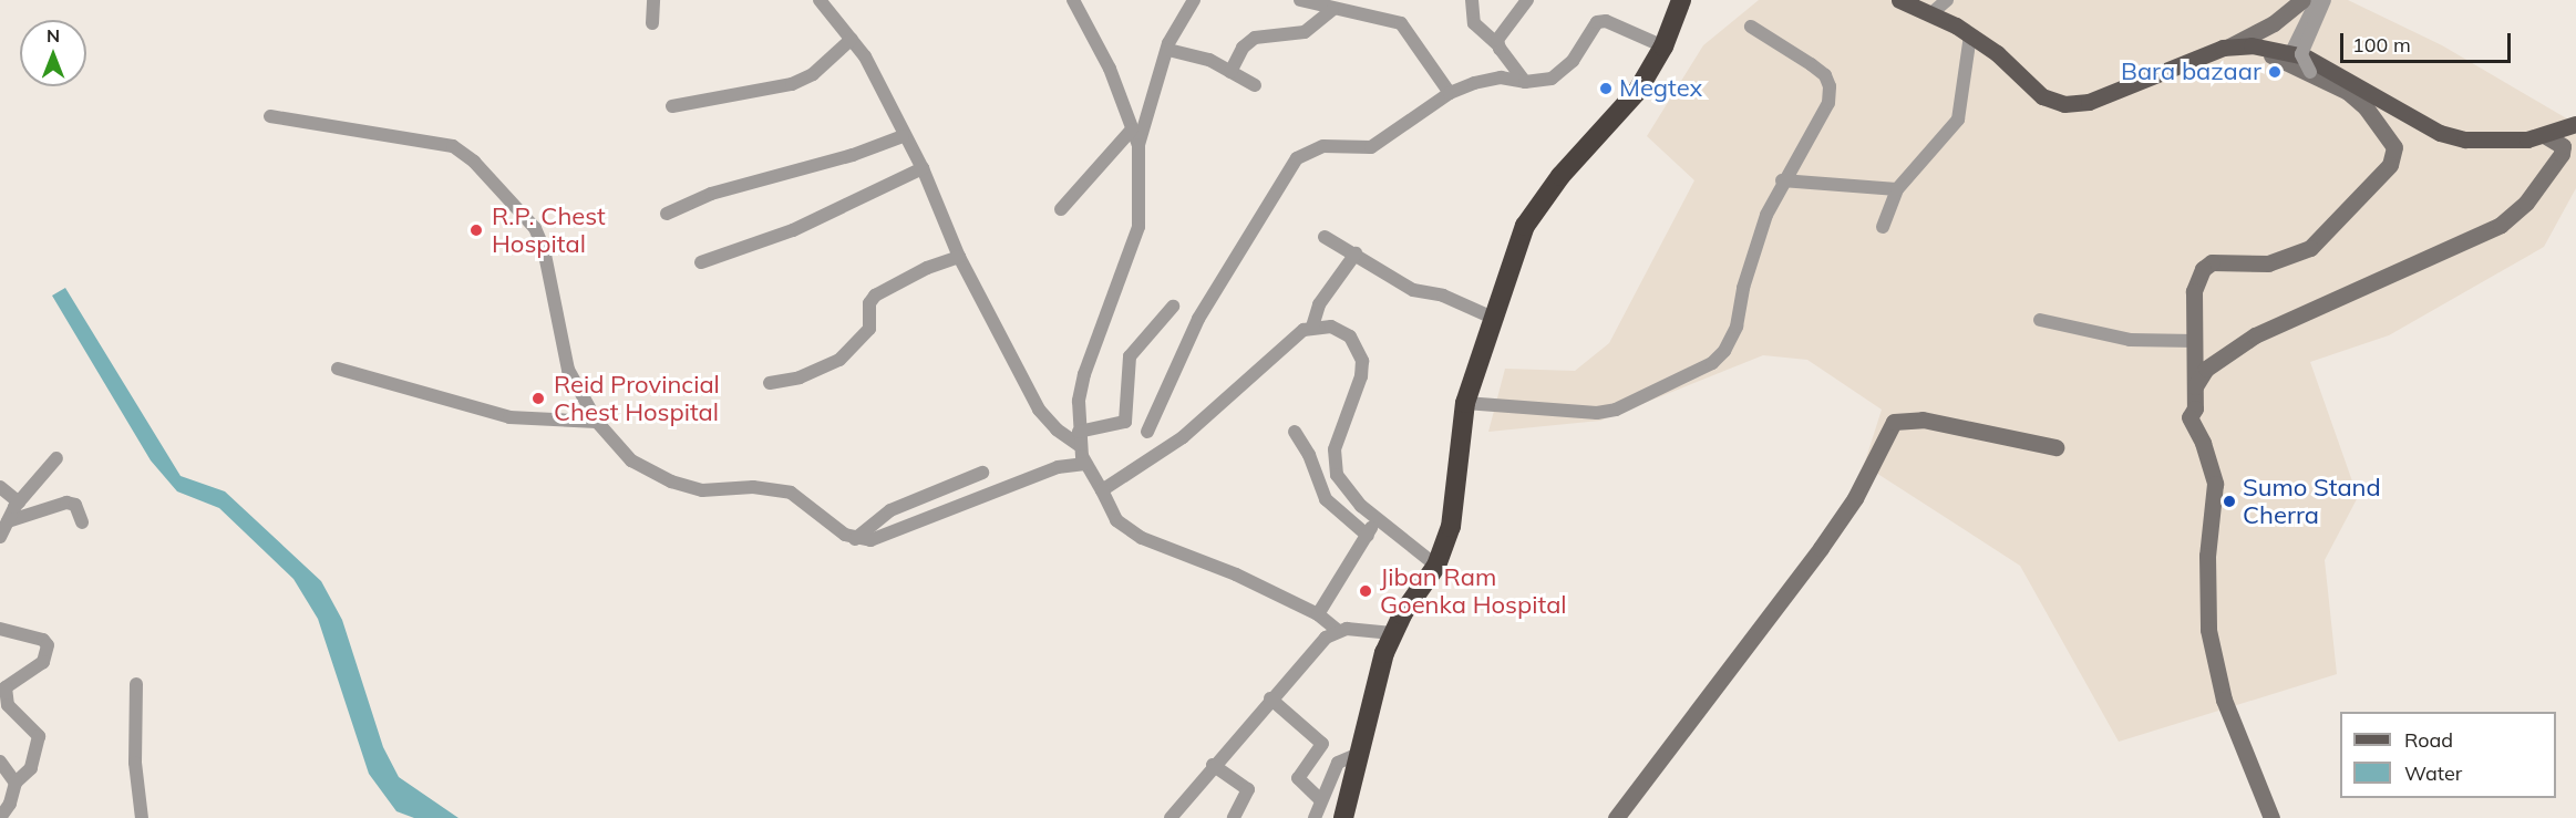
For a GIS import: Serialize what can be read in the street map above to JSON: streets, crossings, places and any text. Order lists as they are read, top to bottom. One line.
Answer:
{"places":["Bara bazaar","Megtex","R.P. Chest Hospital","Reid Provincial Chest Hospital","Sumo Stand Cherra","Jiban Ram Goenka Hospital"],"legend":["Road","Water"],"scale_bar":"100 m","north":"top"}
